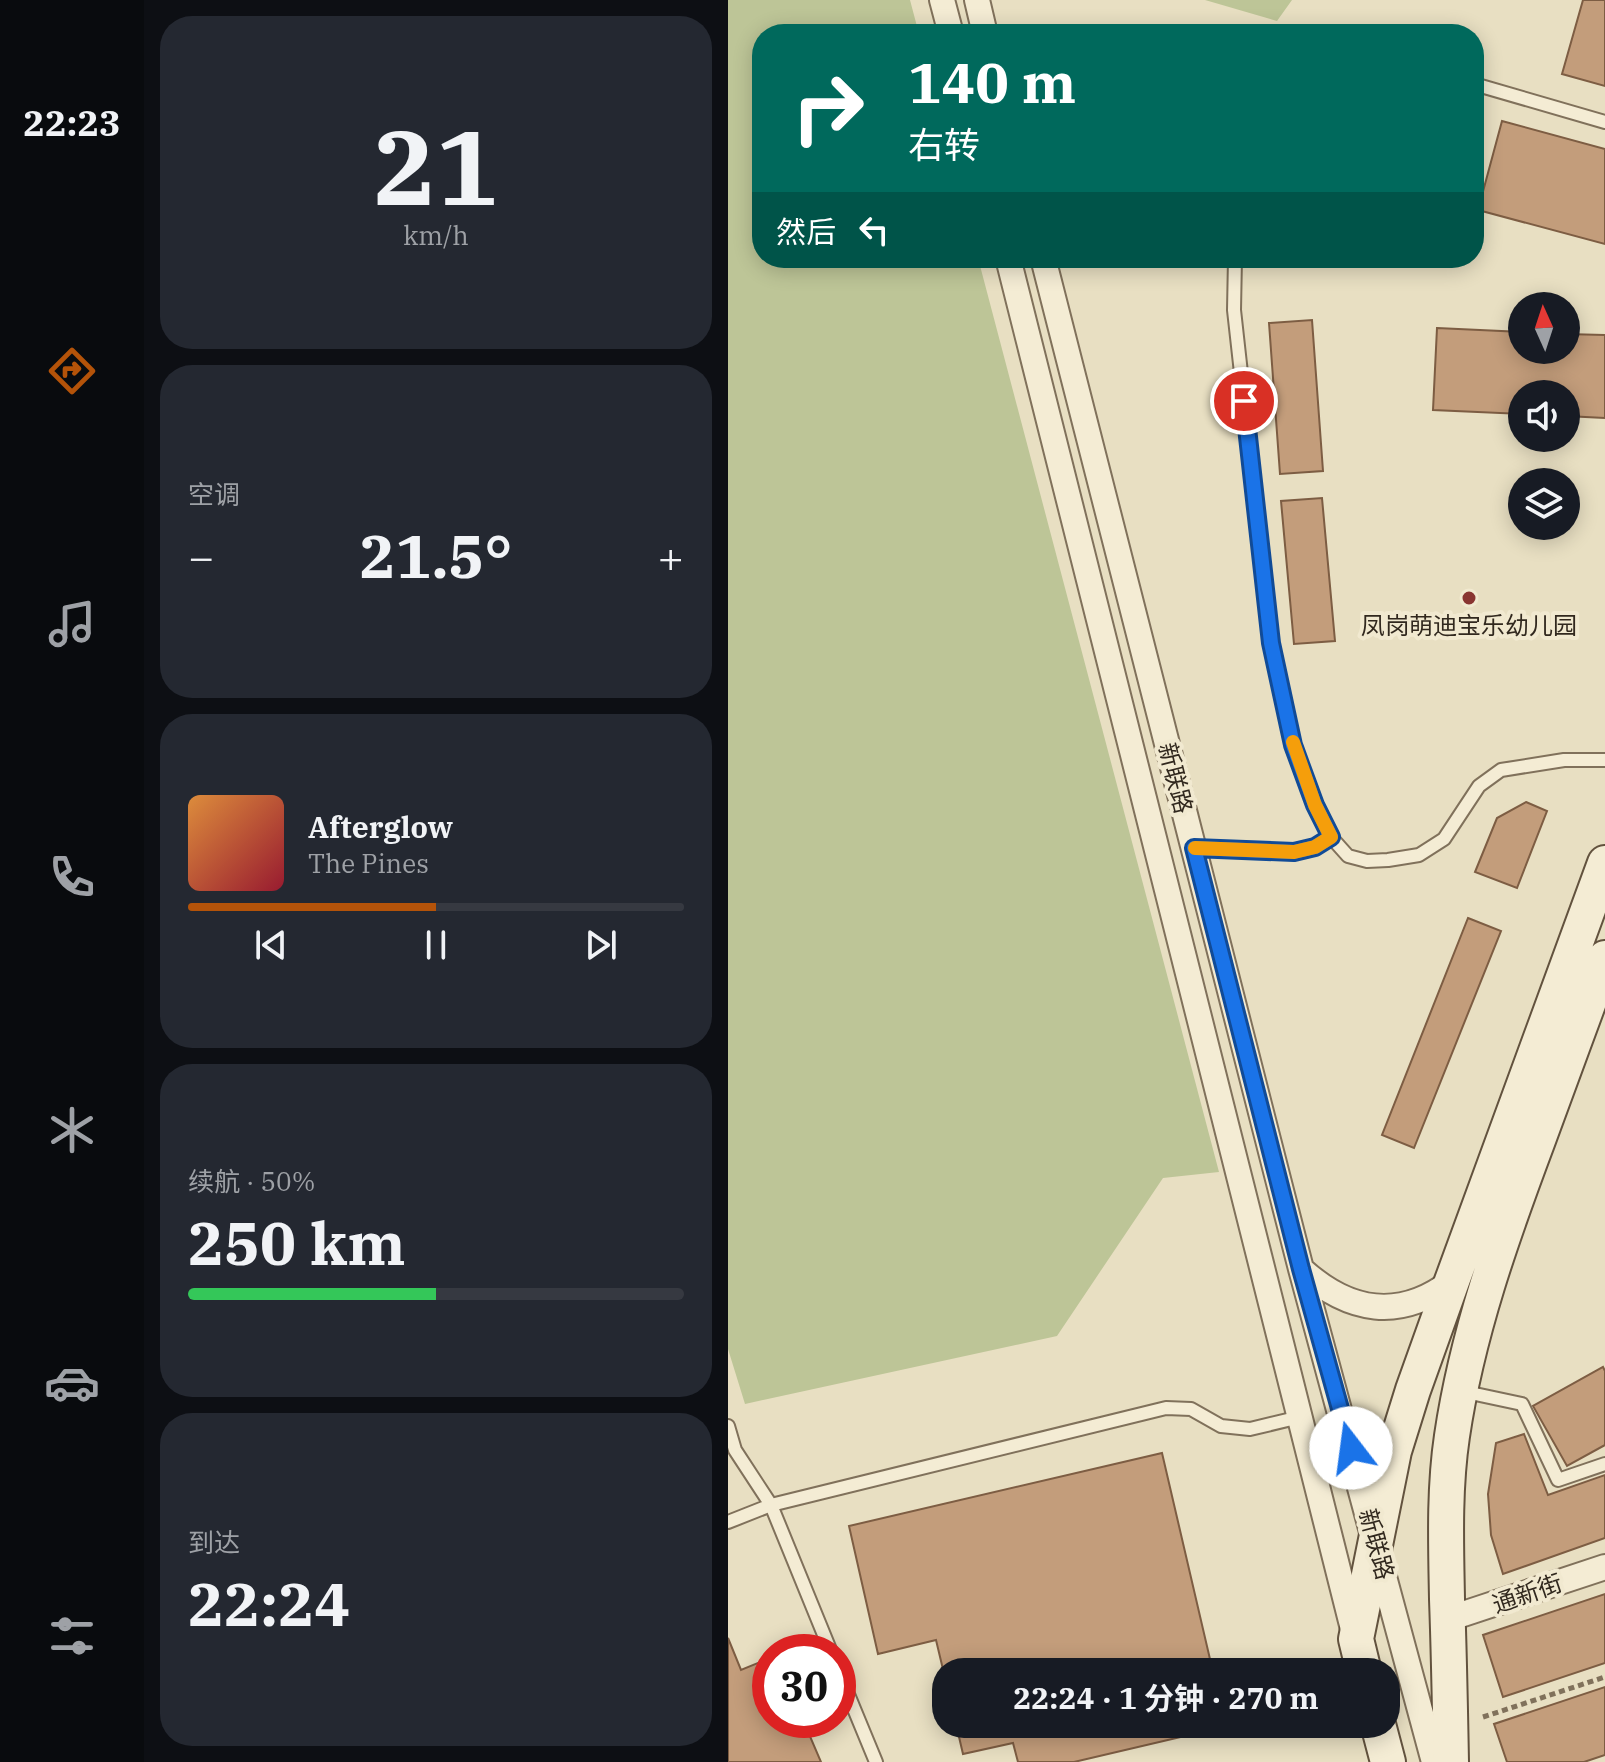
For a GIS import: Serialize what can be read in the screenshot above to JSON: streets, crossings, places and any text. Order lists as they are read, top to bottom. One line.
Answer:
{"streets":{"street":["新联路","通新街"]},"places":["凤岗萌迪宝乐幼儿园"],"north":"top","page":{"tabs":"22:23","tile":[["21","km/h"],"空调",["续航 · 50%","250 km"],["到达","22:24"]],"turn":["140 m","右转"],"then":"然后","heat":["−","21.5°","+"],"song":["Afterglow","The Pines"],"limit":"30","trip":"22:24 · 1 分钟 · 270 m"}}
